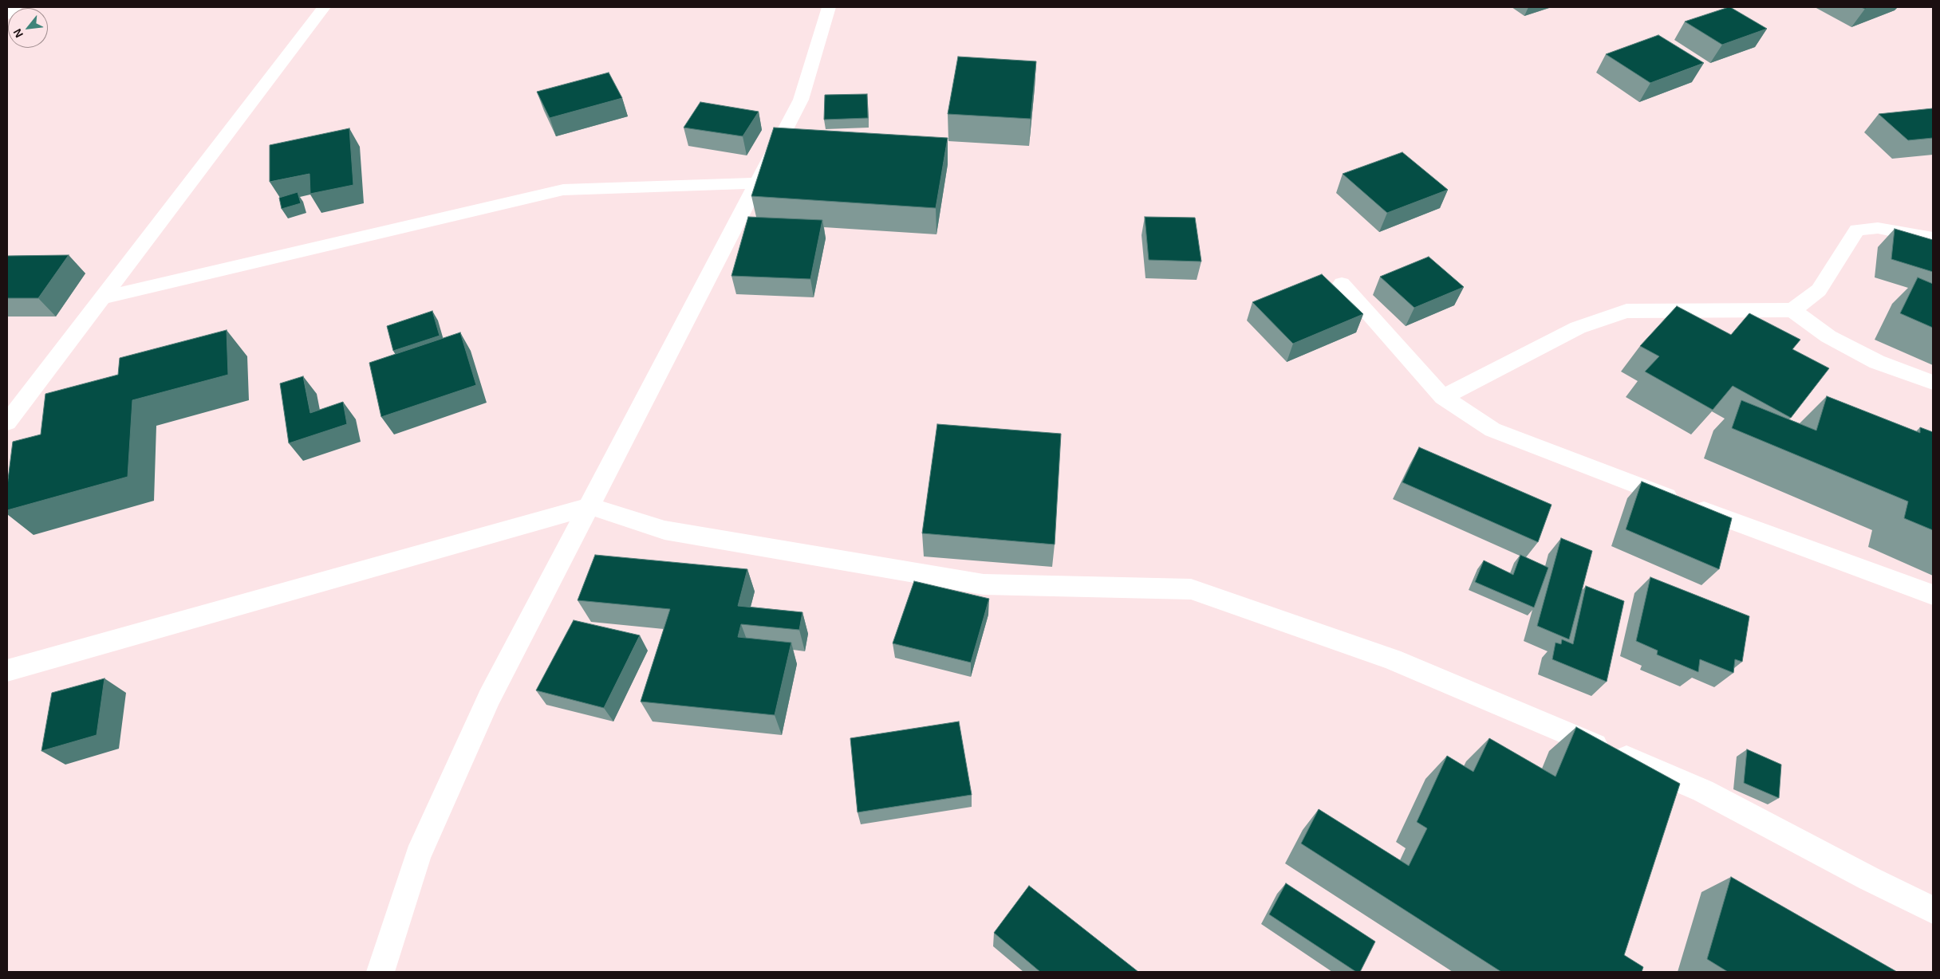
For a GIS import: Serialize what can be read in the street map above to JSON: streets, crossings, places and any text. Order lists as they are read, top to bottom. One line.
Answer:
{"north":"bottom left"}
